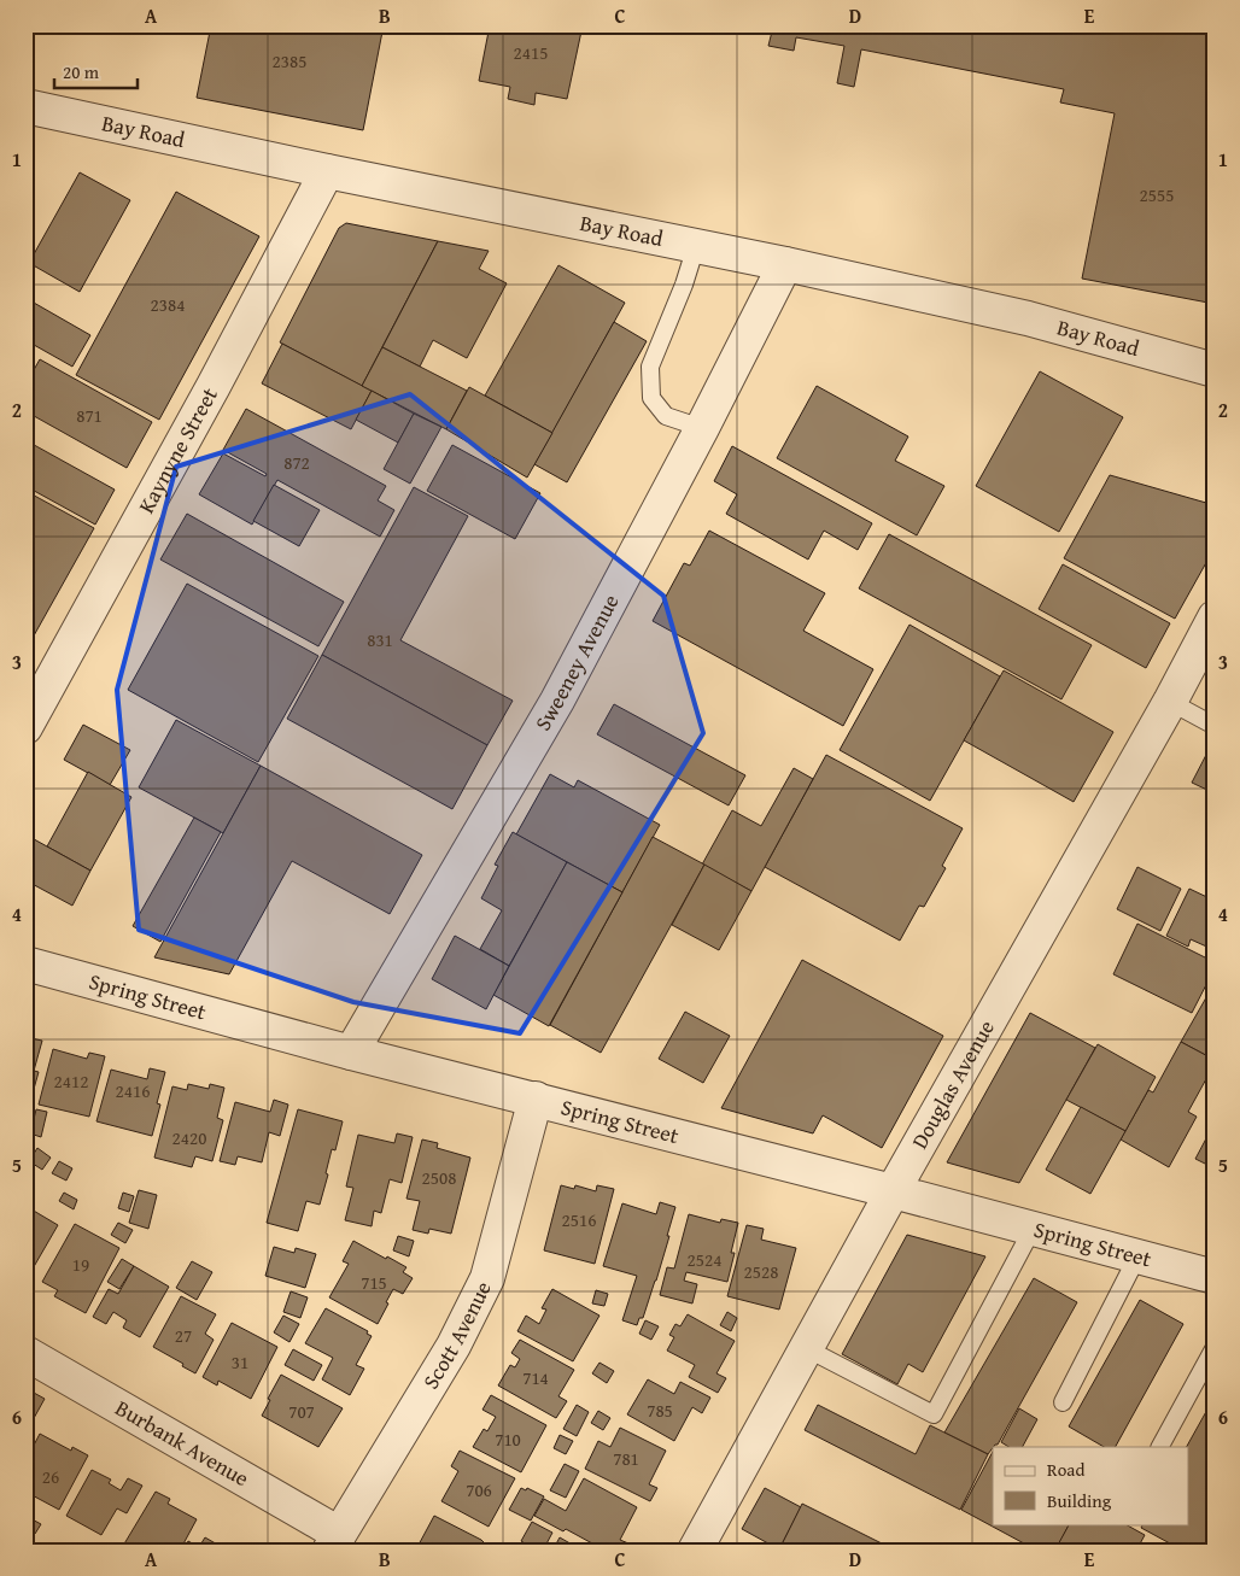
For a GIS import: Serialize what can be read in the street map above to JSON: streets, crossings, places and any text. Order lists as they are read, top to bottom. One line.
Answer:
{"streets":{"street":["Bay Road","Kaynyne Street","Sweeney Avenue","Spring Street","Douglas Avenue","Scott Avenue","Burbank Avenue"]},"crossings":[["Bay Road","Kaynyne Street"],["Bay Road","Sweeney Avenue"],["Sweeney Avenue","Spring Street"],["Spring Street","Douglas Avenue"],["Spring Street","Scott Avenue"],["Scott Avenue","Burbank Avenue"]],"house_numbers":["2415","2385","2555","2384","871","872","831","2412","2416","2420","2508","2516","2524","19","2528","715","27","31","714","785","707","710","781","26","706"],"legend":["Road","Building"],"scale_bar":"20 m","grid":{"columns":["A","B","C","D","E"],"rows":["1","2","3","4","5","6"]}}
